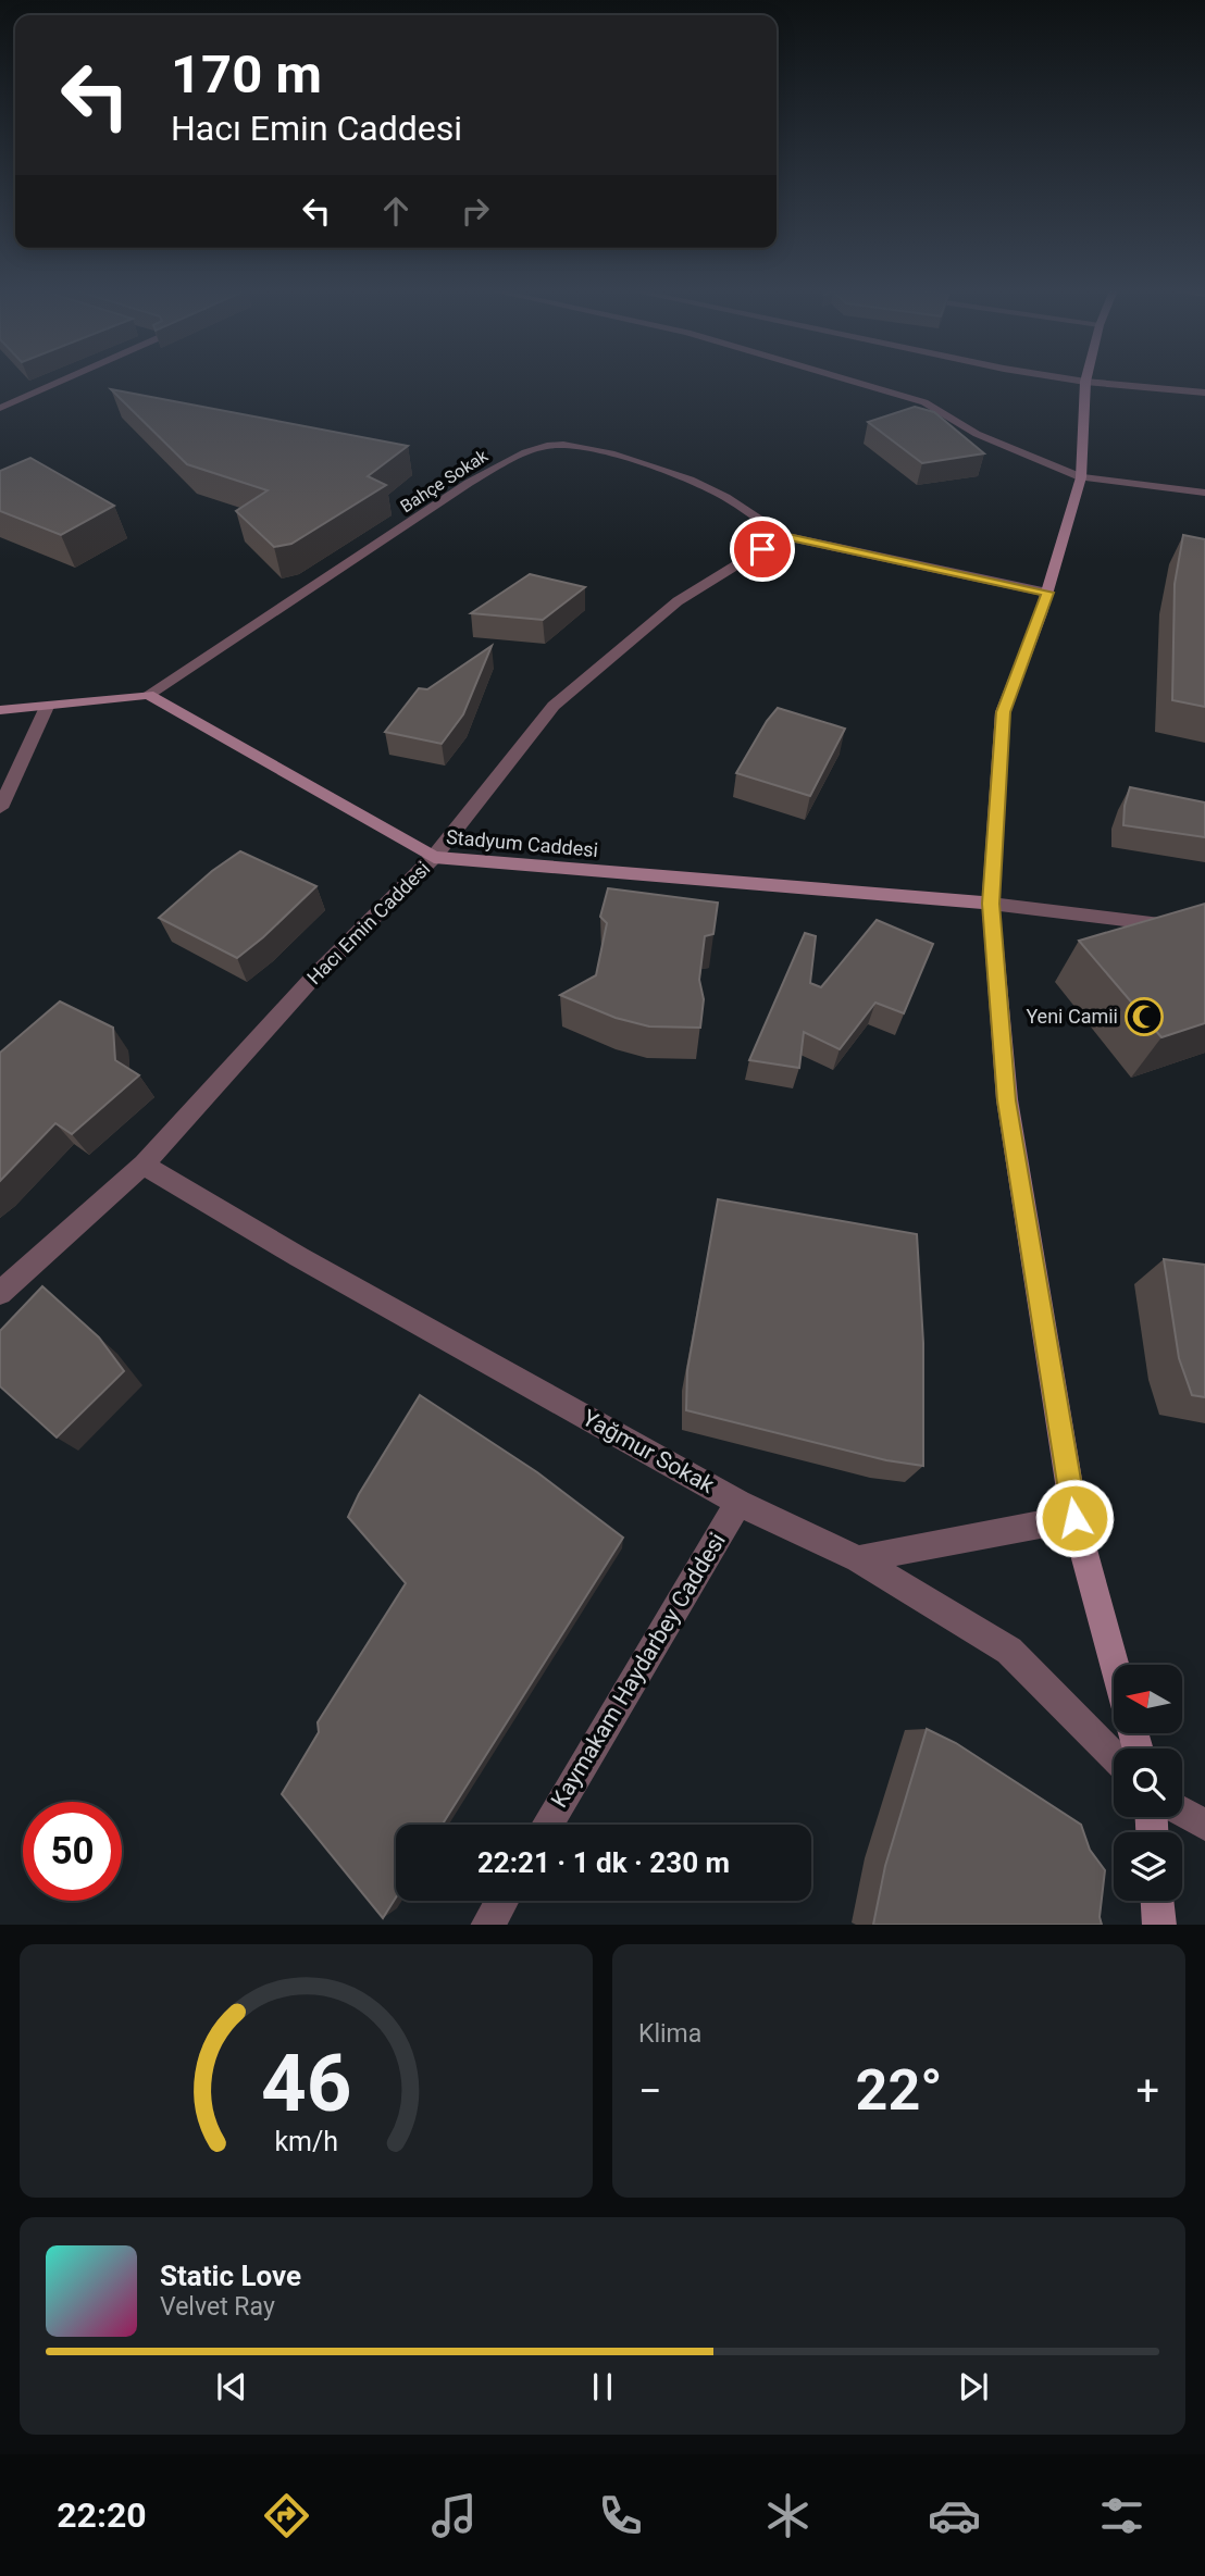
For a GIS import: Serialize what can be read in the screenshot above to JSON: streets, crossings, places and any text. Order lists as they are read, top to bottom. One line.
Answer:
{"streets":{"main road":["Stadyum Caddesi"],"street":["Bahçe Sokak","Hacı Emin Caddesi","Yağmur Sokak","Kaymakam Haydarbey Caddesi"]},"crossings":[["Bahçe Sokak","Stadyum Caddesi"],["Bahçe Sokak","Hacı Emin Caddesi"],["Stadyum Caddesi","Hacı Emin Caddesi"],["Hacı Emin Caddesi","Yağmur Sokak"],["Yağmur Sokak","Kaymakam Haydarbey Caddesi"]],"places":{"mosque":["Yeni Camii"]},"north":"left","page":{"turn":["170 m","Hacı Emin Caddesi"],"limit":"50","trip":"22:21 · 1 dk · 230 m","tile":"Klima","heat":["−","22°","+"],"song":["Static Love","Velvet Ray"],"tabs":"22:20","gauge":["46","km/h"]}}
